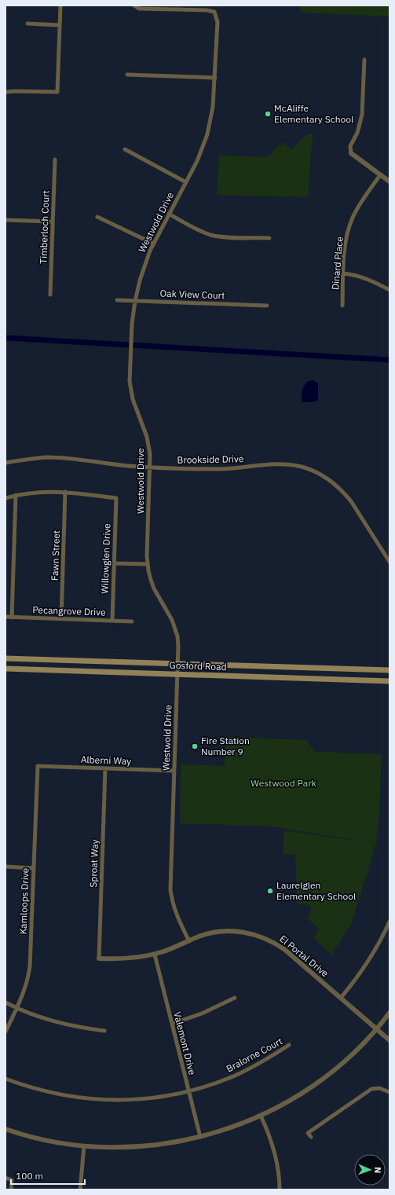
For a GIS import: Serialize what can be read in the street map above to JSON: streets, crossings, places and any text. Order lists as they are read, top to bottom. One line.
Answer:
{"streets":{"main road":["Gosford Road"],"street":["Westwold Drive","Timberloch Court","Dinard Place","Oak View Court","Brookside Drive","Fawn Street","Willowglen Drive","Pecangrove Drive","Alberni Way","Sproat Way","Kamloops Drive","El Portal Drive","Valemont Drive","Bralorne Court"]},"crossings":[["Westwold Drive","Oak View Court"],["Westwold Drive","Brookside Drive"],["Westwold Drive","Gosford Road"],["Westwold Drive","Alberni Way"],["Westwold Drive","El Portal Drive"],["Fawn Street","Willowglen Drive"],["Fawn Street","Pecangrove Drive"],["Willowglen Drive","Pecangrove Drive"],["Alberni Way","Sproat Way"],["Alberni Way","Kamloops Drive"],["Sproat Way","El Portal Drive"],["El Portal Drive","Valemont Drive"],["Valemont Drive","Bralorne Court"]],"parks":["Westwood Park"],"places":["McAliffe Elementary School","Fire Station Number 9","Laurelglen Elementary School"],"scale_bar":"100 m","north":"right"}
